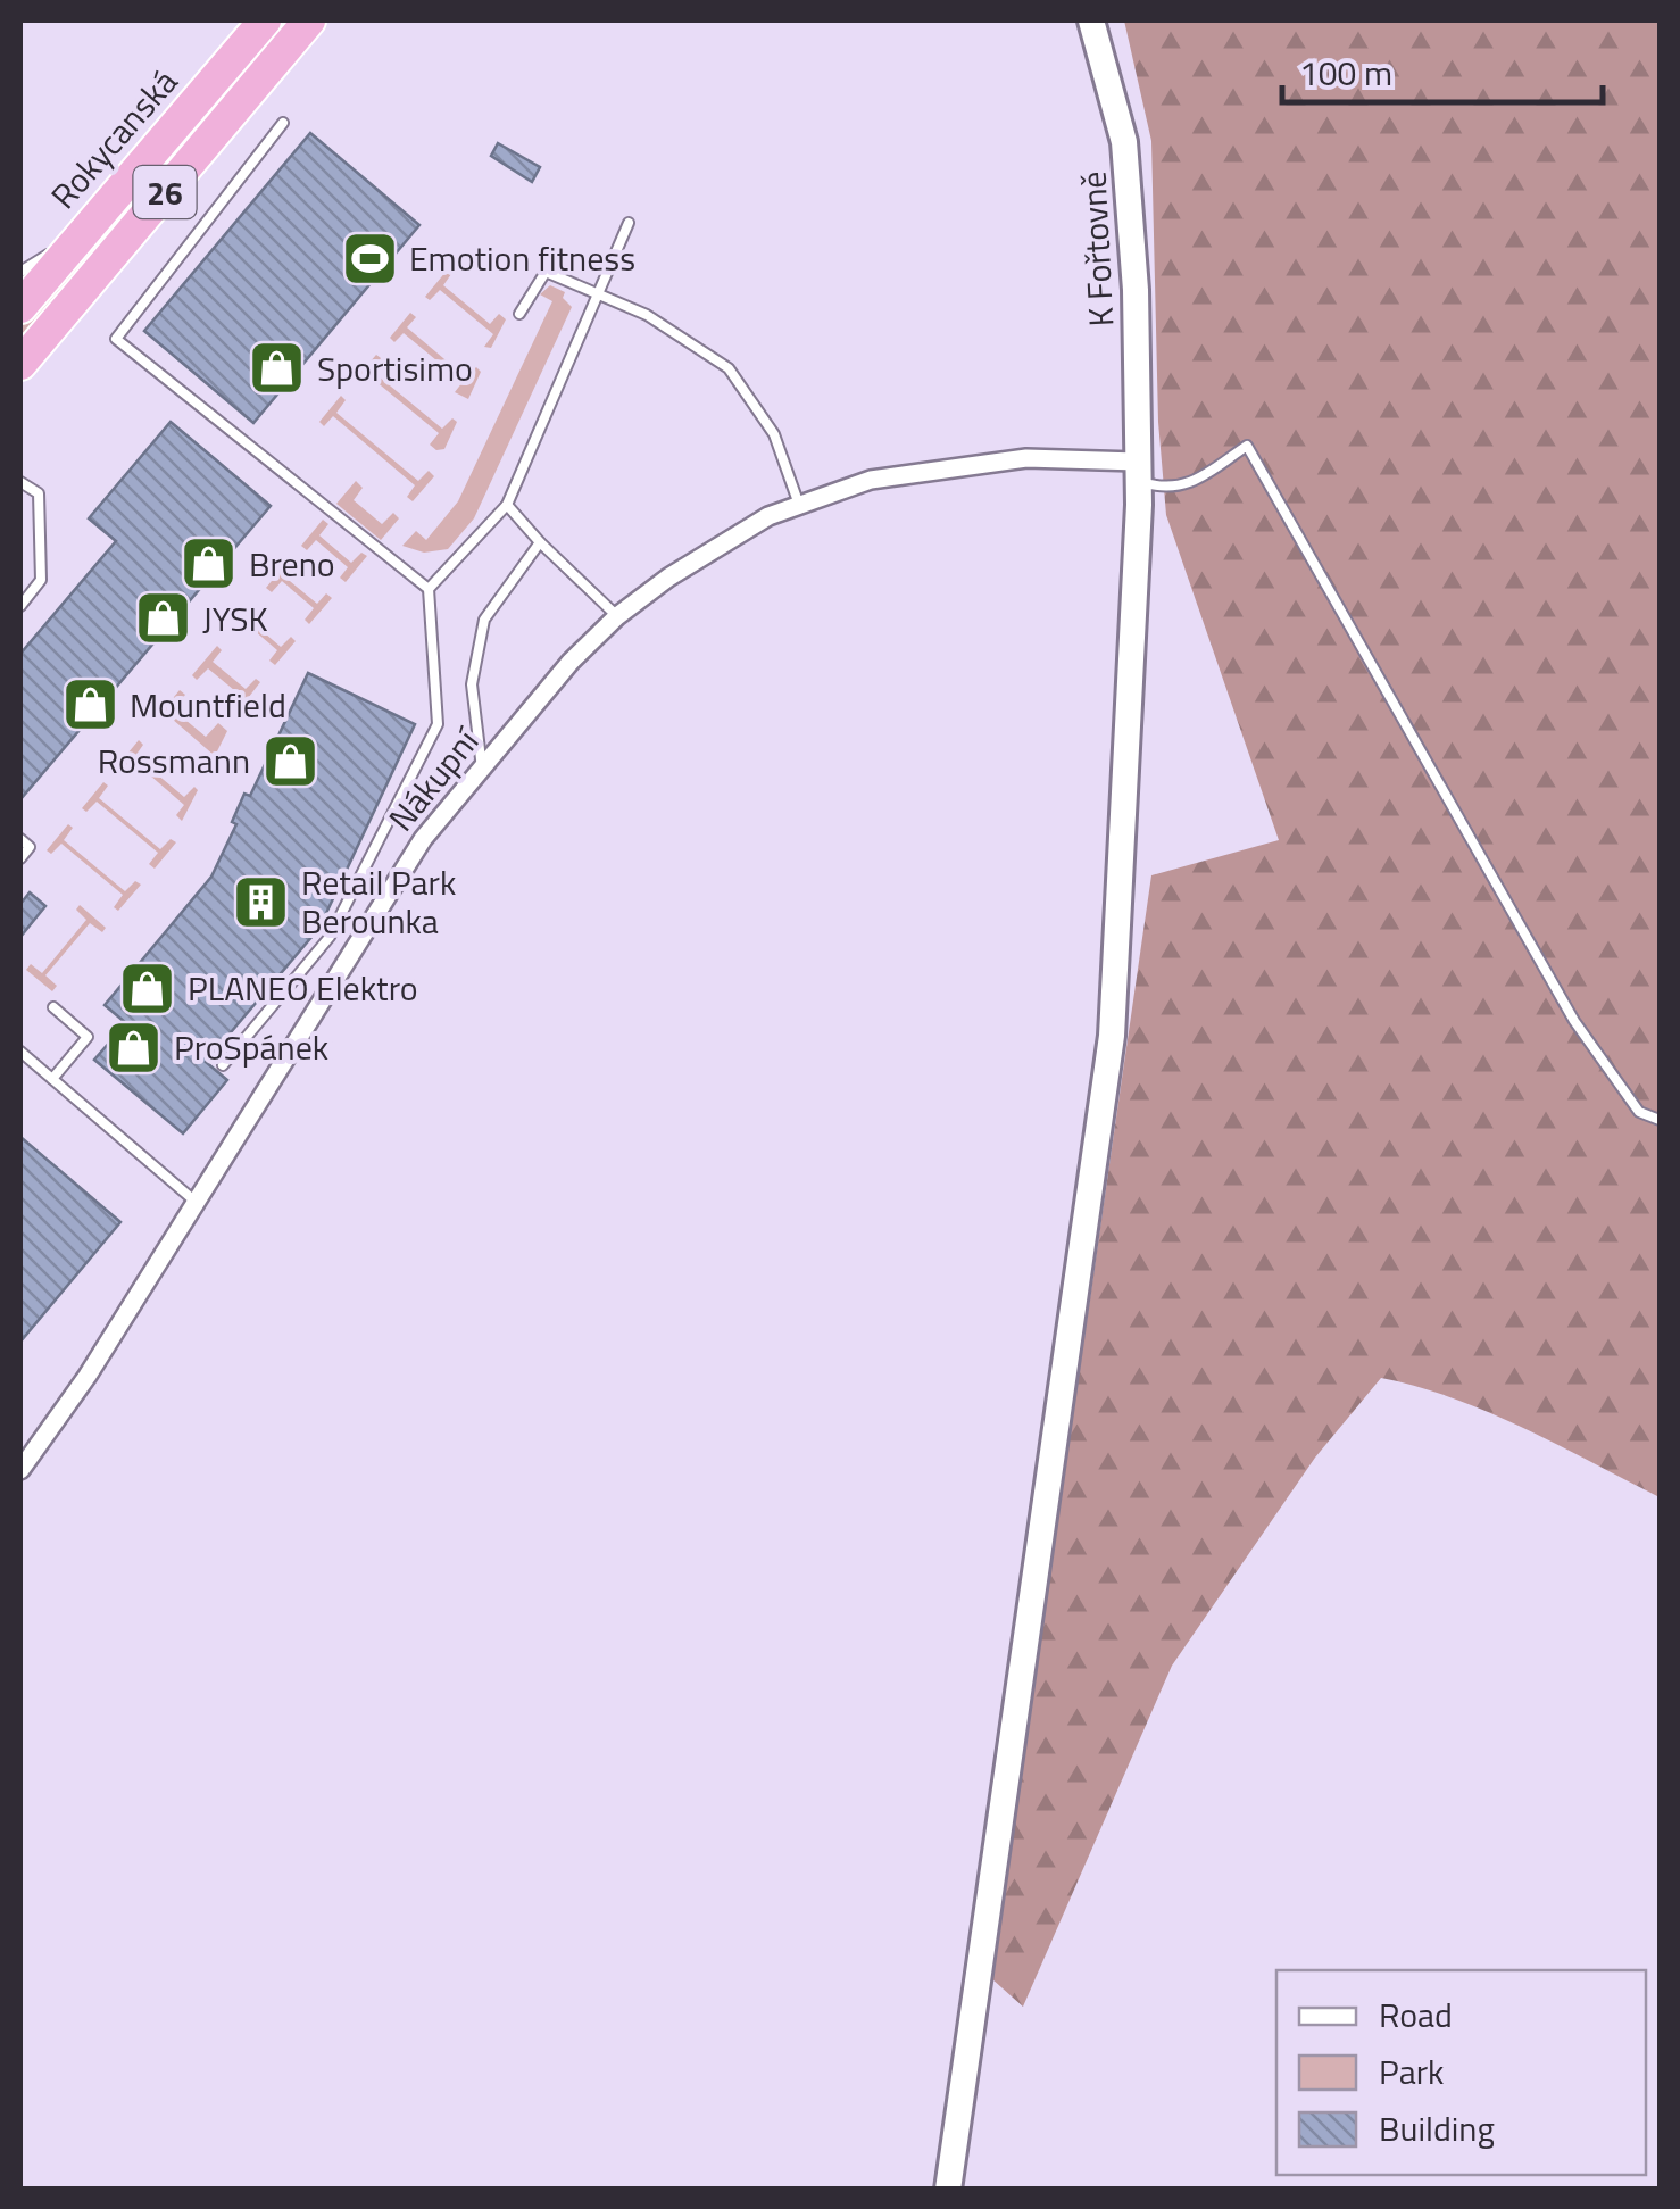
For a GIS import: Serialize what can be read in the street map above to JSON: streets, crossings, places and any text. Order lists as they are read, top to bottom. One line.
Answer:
{"streets":{"highway":["Rokycanská","26"],"street":["K Fořtovně","Nákupní"]},"crossings":[["K Fořtovně","Nákupní"]],"places":{"sports":["Emotion fitness"],"shop":["Sportisimo","Breno","JYSK","Mountfield","Rossmann","PLANEO Elektro","ProSpánek"],"building":["Retail Park Berounka"]},"legend":["Road","Park","Building"],"scale_bar":"100 m"}
